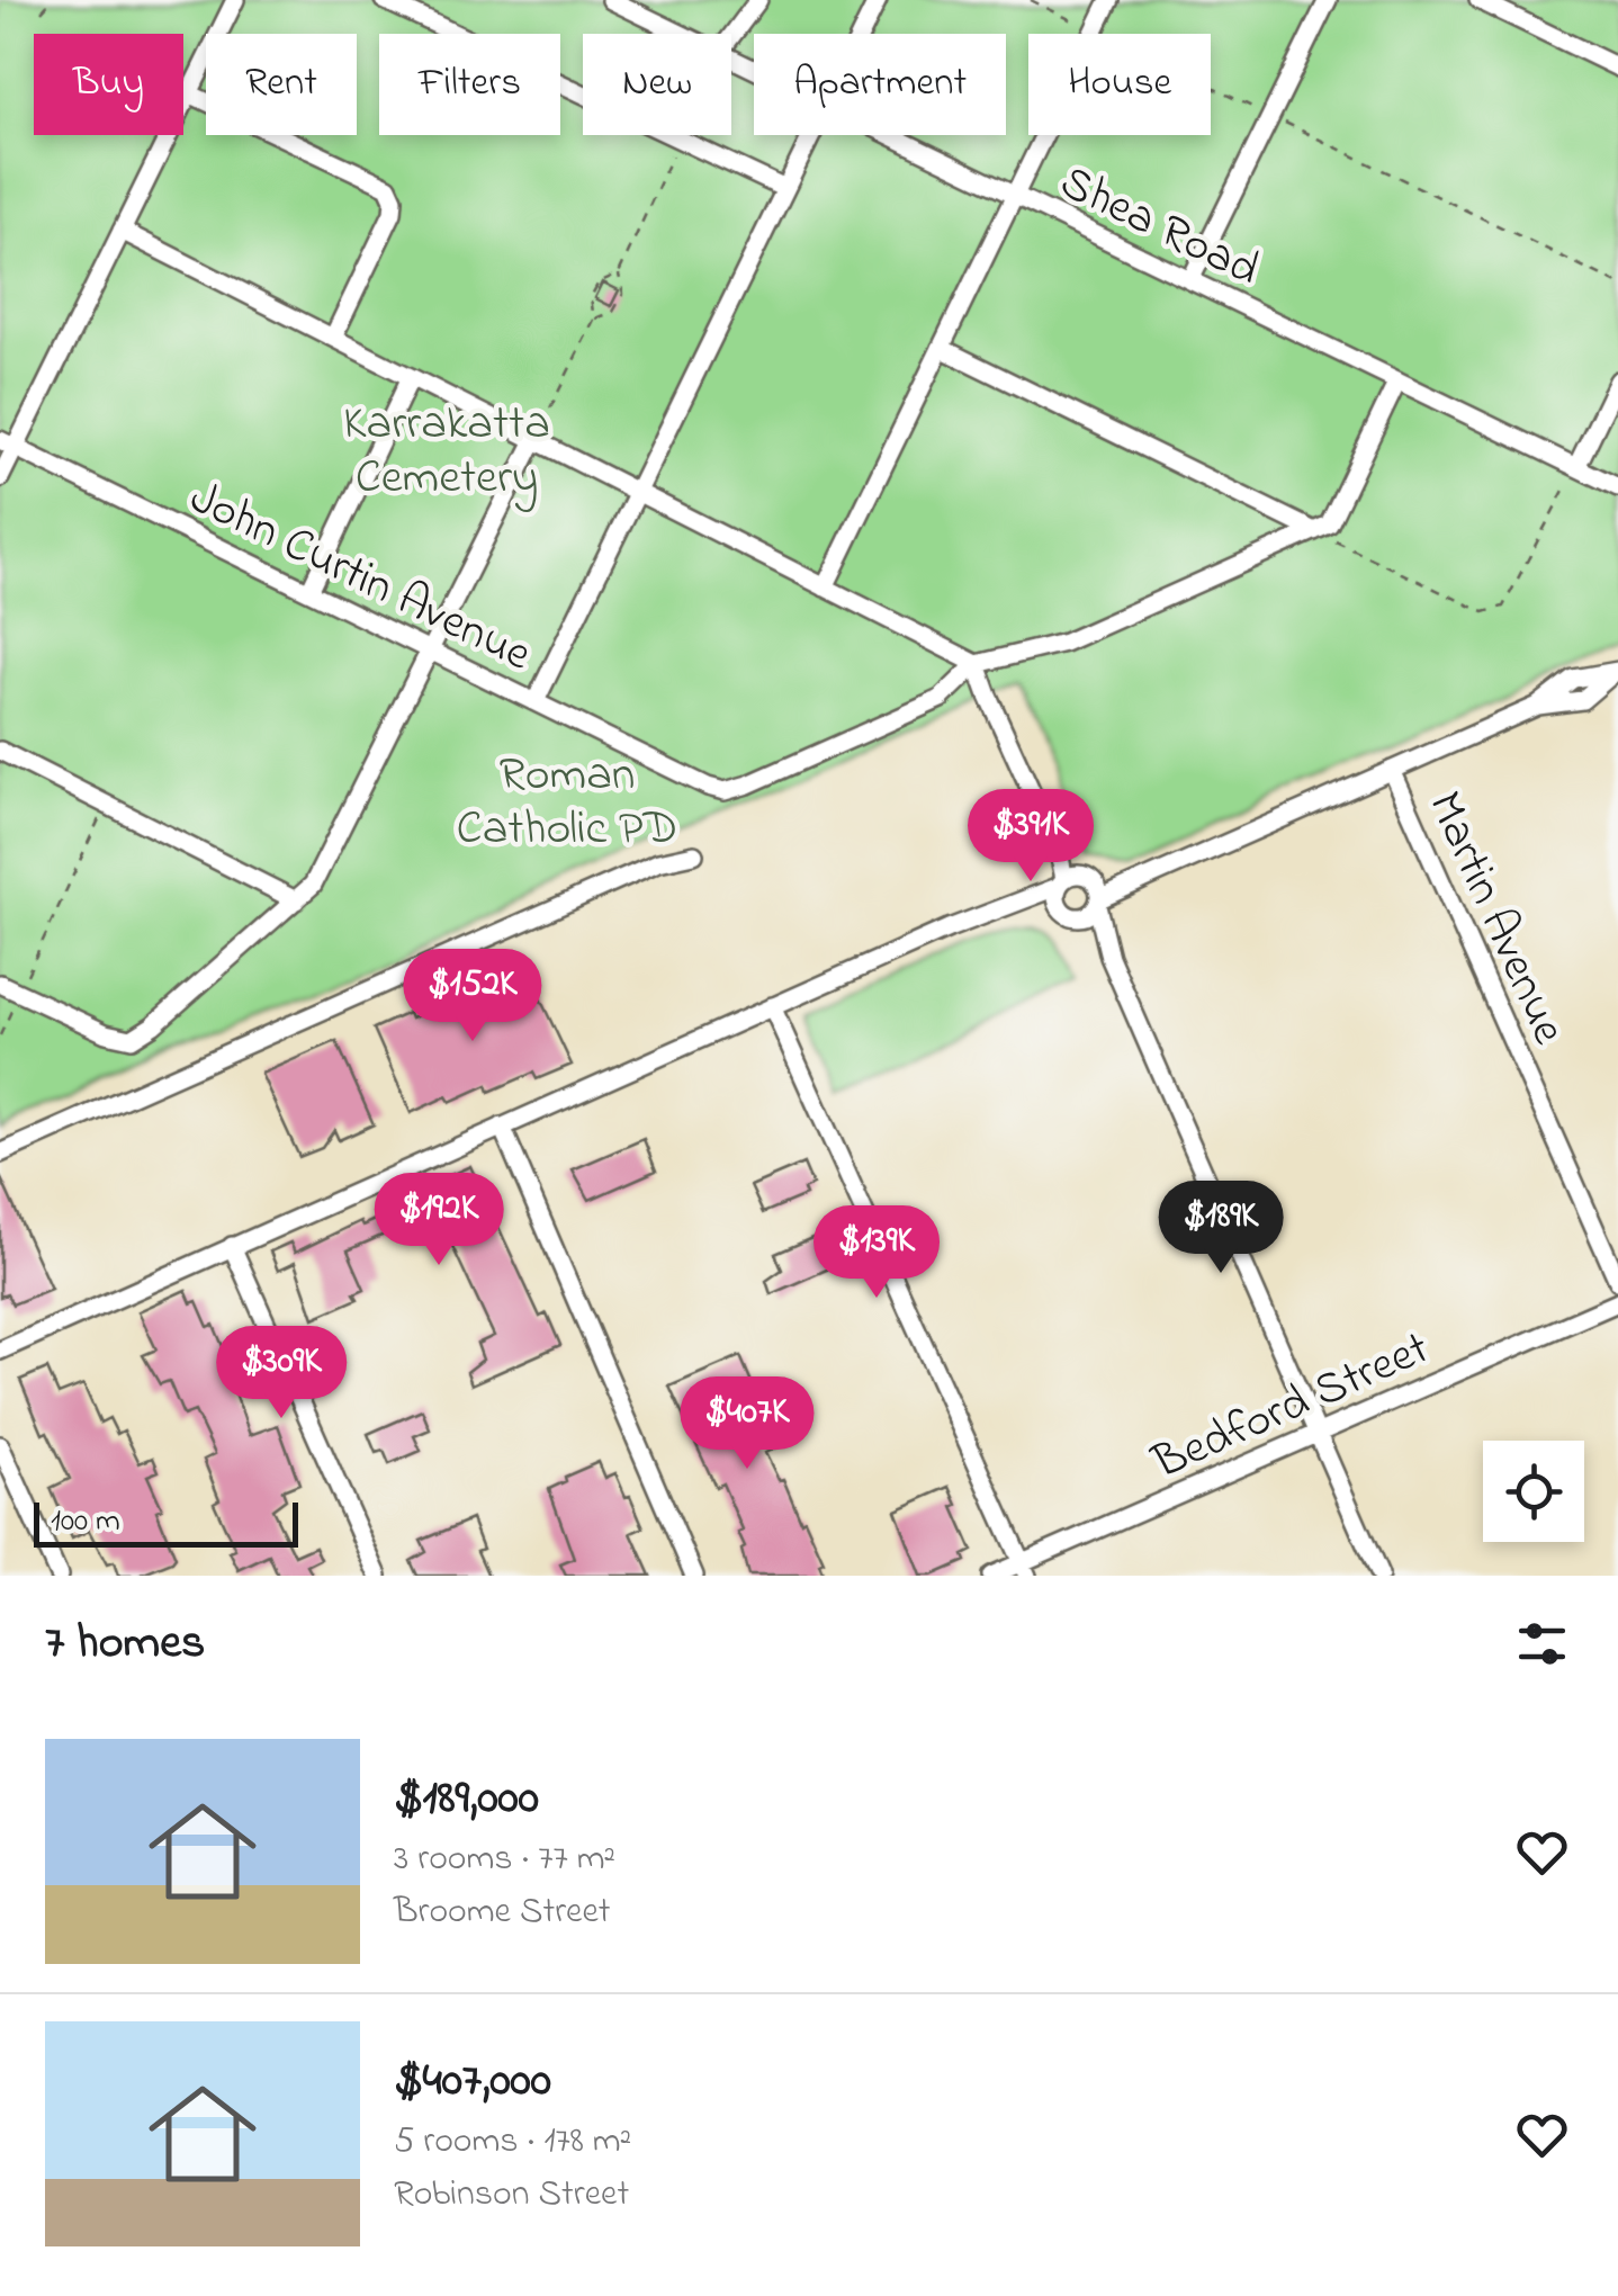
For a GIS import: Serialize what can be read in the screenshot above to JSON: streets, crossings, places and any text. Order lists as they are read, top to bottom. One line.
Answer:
{"streets":{"street":["Shea Road","John Curtin Avenue","Martin Avenue","Bedford Street"]},"parks":["Karrakatta Cemetery","Roman Catholic PD"],"scale_bar":"100 m","page":{"chip":["Buy","Rent","Filters","New","Apartment","House"],"price":["$391K","$152K","$192K","$189K","$139K","$309K","$407K"],"scale":"100 m","heading":"7 homes","list":[{"name":"$189,000","note":"3 rooms · 77 m² · Broome Street"},{"name":"$407,000","note":"5 rooms · 178 m² · Robinson Street"}]}}
